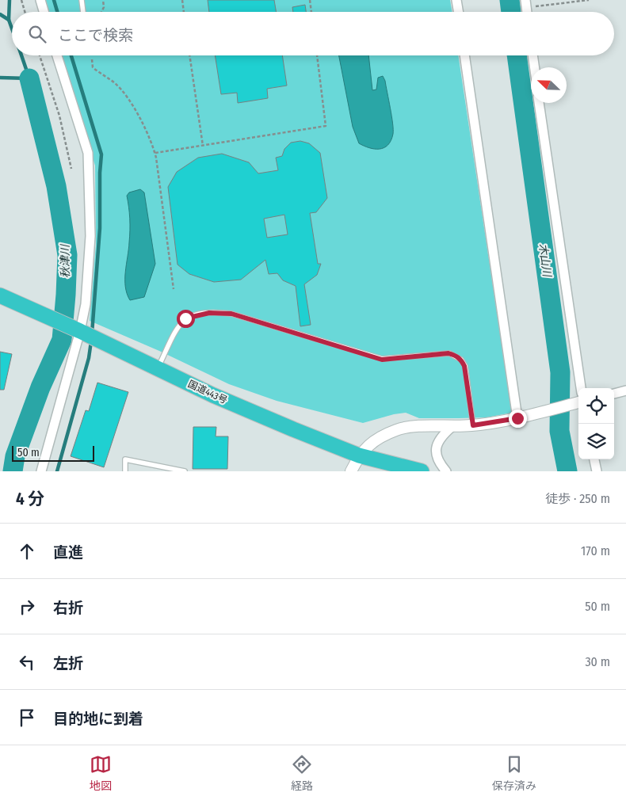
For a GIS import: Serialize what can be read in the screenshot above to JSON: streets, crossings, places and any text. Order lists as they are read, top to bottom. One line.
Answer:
{"streets":{"highway":["国道443号"]},"water":["木山川","秋津川"],"scale_bar":"50 m","north":"top left","page":{"search":"ここで検索","scale":"50 m","heading":["4 分","徒歩 · 250 m"],"list":[["直進","170 m"],["右折","50 m"],["左折","30 m"],"目的地に到着"],"nav":["地図","経路","保存済み"]}}
